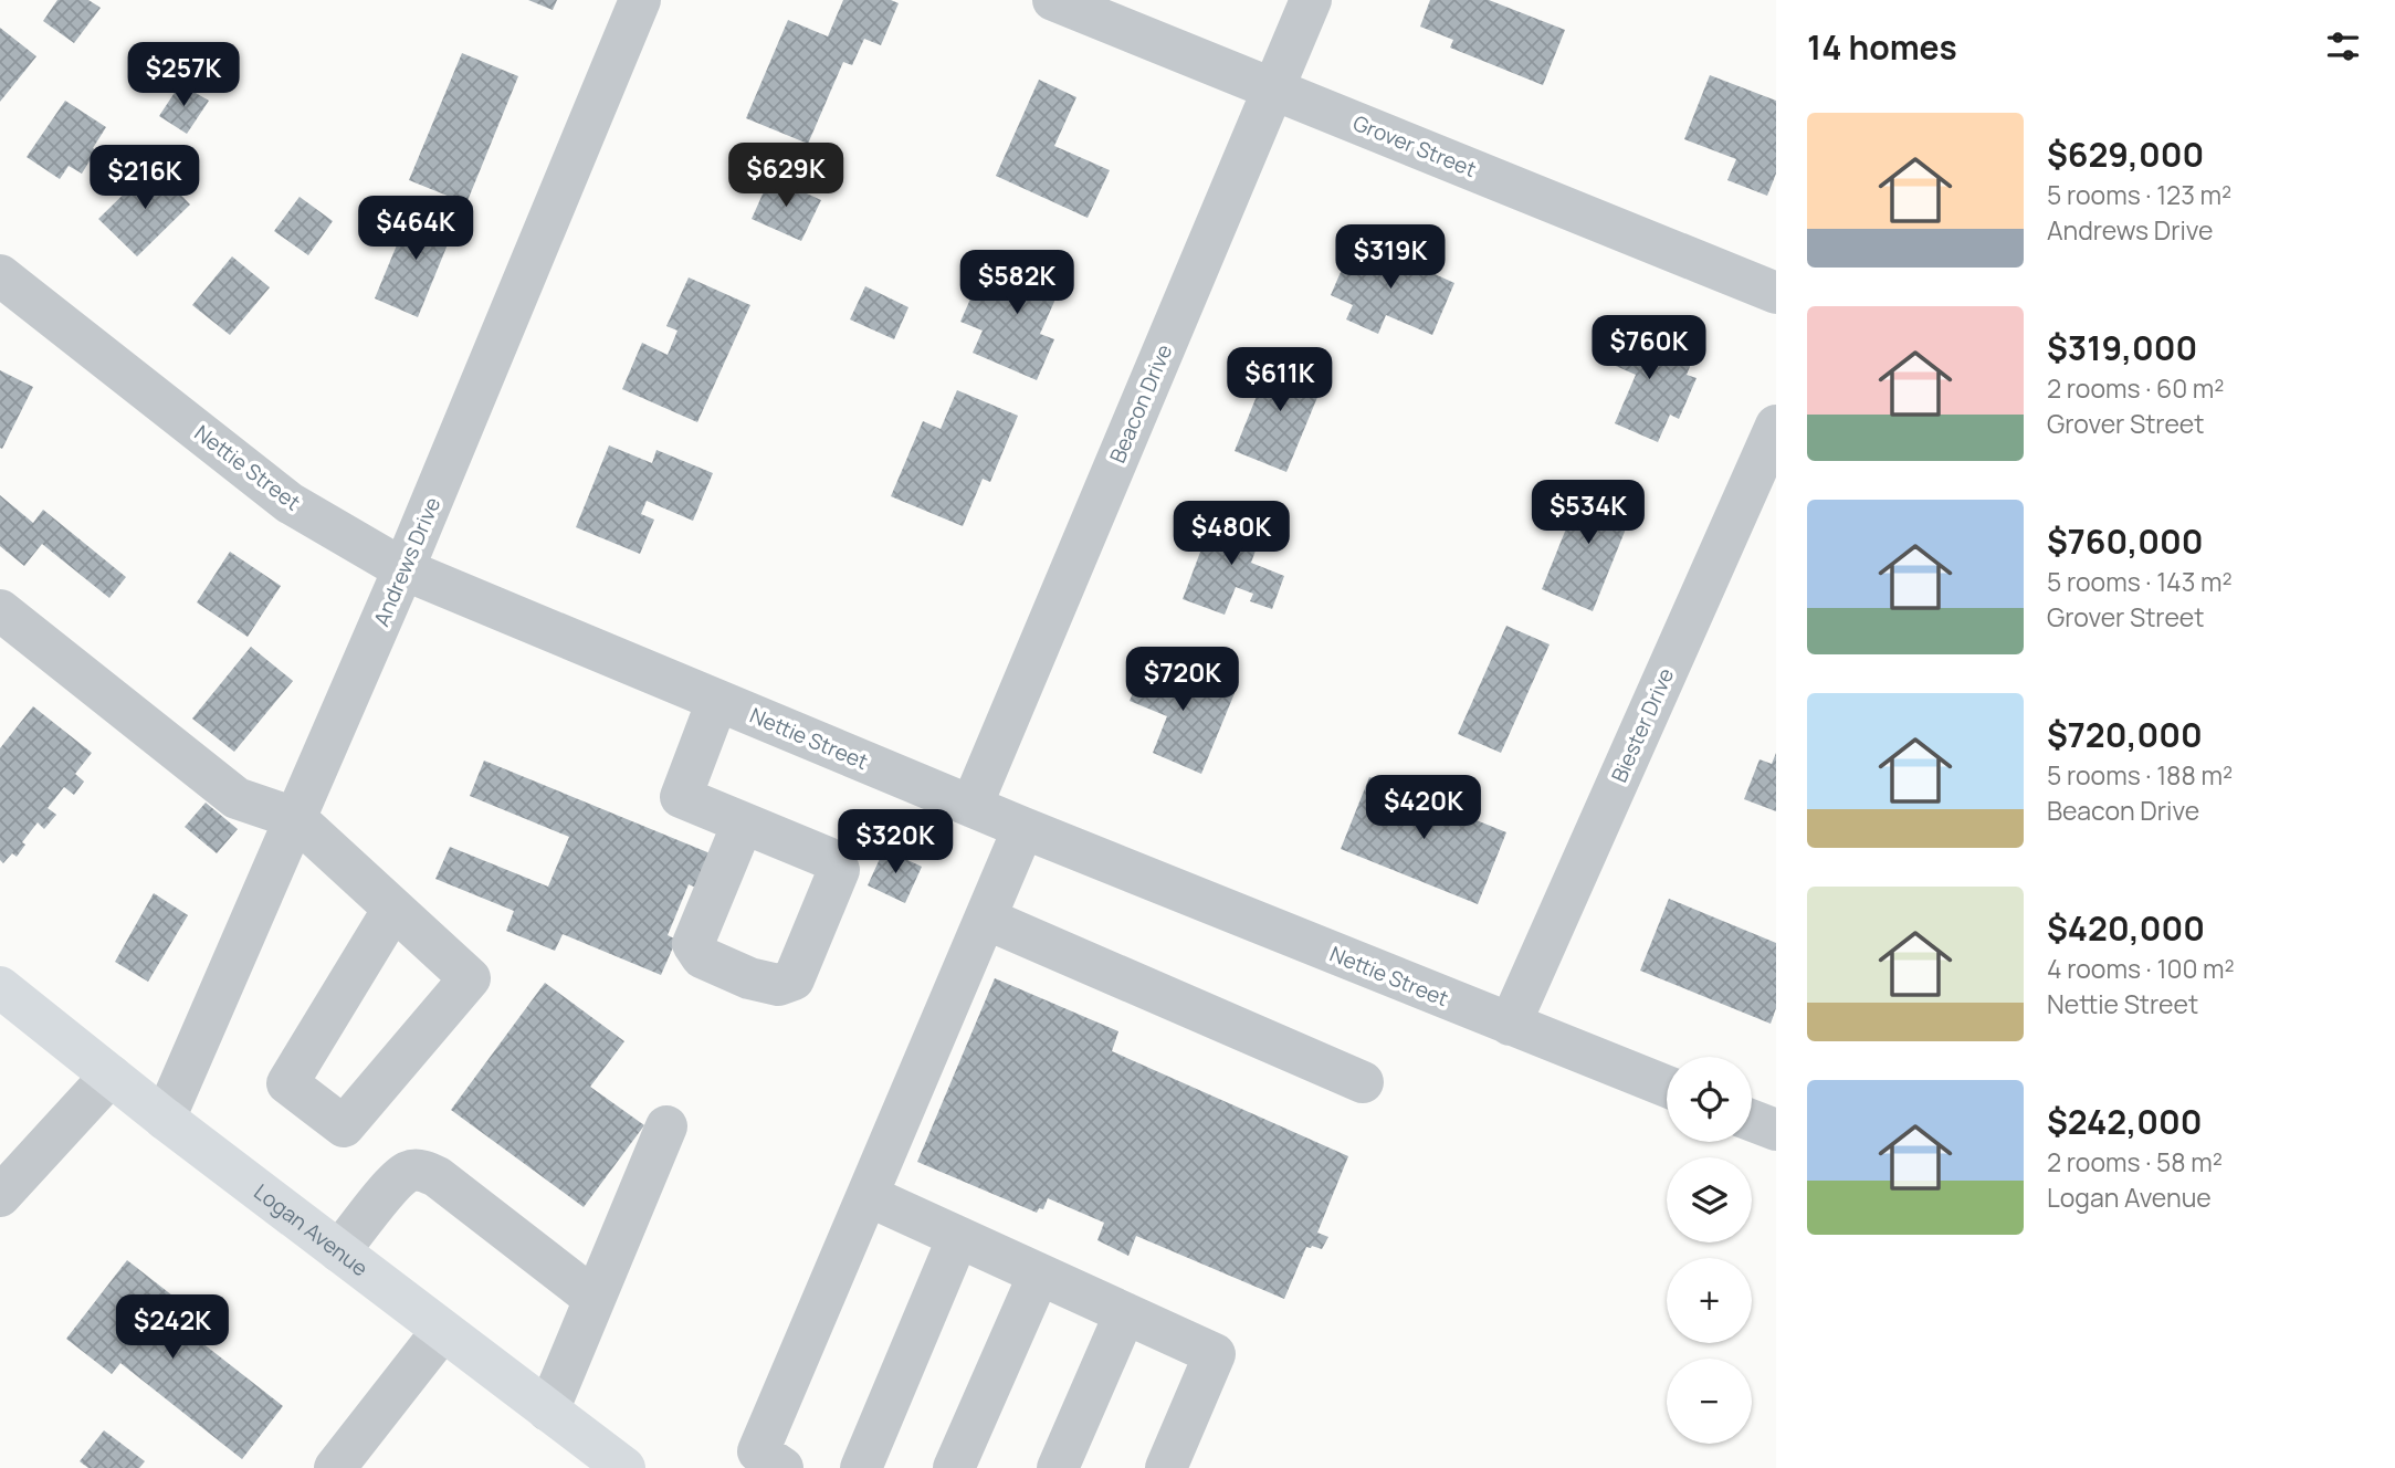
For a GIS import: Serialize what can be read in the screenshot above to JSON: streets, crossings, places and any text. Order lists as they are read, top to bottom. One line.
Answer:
{"streets":{"main road":["Logan Avenue"],"street":["Grover Street","Beacon Drive","Nettie Street","Andrews Drive","Biester Drive"]},"crossings":[["Grover Street","Beacon Drive"],["Beacon Drive","Nettie Street"],["Nettie Street","Andrews Drive"],["Nettie Street","Biester Drive"],["Andrews Drive","Logan Avenue"]],"page":{"heading":"14 homes","price":["$257K","$629K","$216K","$464K","$319K","$582K","$760K","$611K","$534K","$480K","$720K","$420K","$320K","$242K"],"list":[{"name":"$629,000","note":"5 rooms · 123 m² · Andrews Drive"},{"name":"$319,000","note":"2 rooms · 60 m² · Grover Street"},{"name":"$760,000","note":"5 rooms · 143 m² · Grover Street"},{"name":"$720,000","note":"5 rooms · 188 m² · Beacon Drive"},{"name":"$420,000","note":"4 rooms · 100 m² · Nettie Street"},{"name":"$242,000","note":"2 rooms · 58 m² · Logan Avenue"}],"map_buttons":["+","−"]}}
